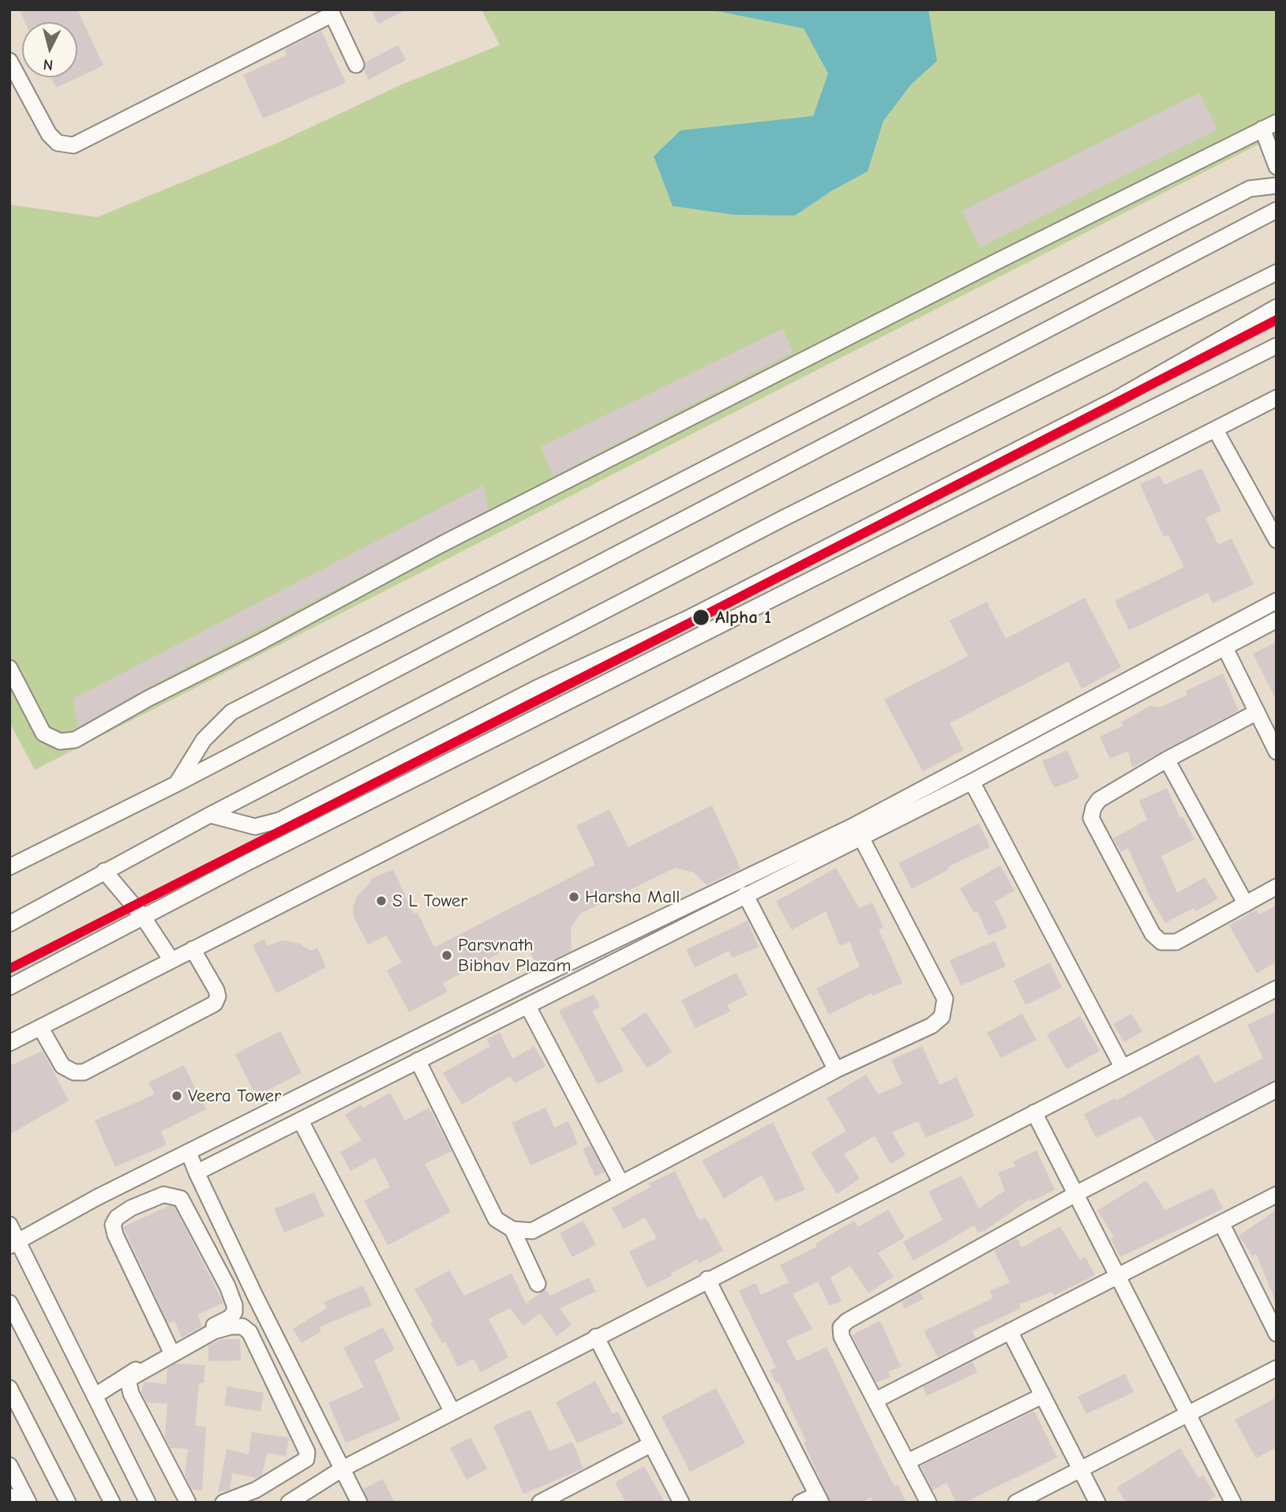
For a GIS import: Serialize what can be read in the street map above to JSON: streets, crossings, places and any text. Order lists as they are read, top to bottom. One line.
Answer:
{"places":["Alpha 1","Harsha Mall","S L Tower","Parsvnath Bibhav Plazam","Veera Tower"],"north":"bottom"}
